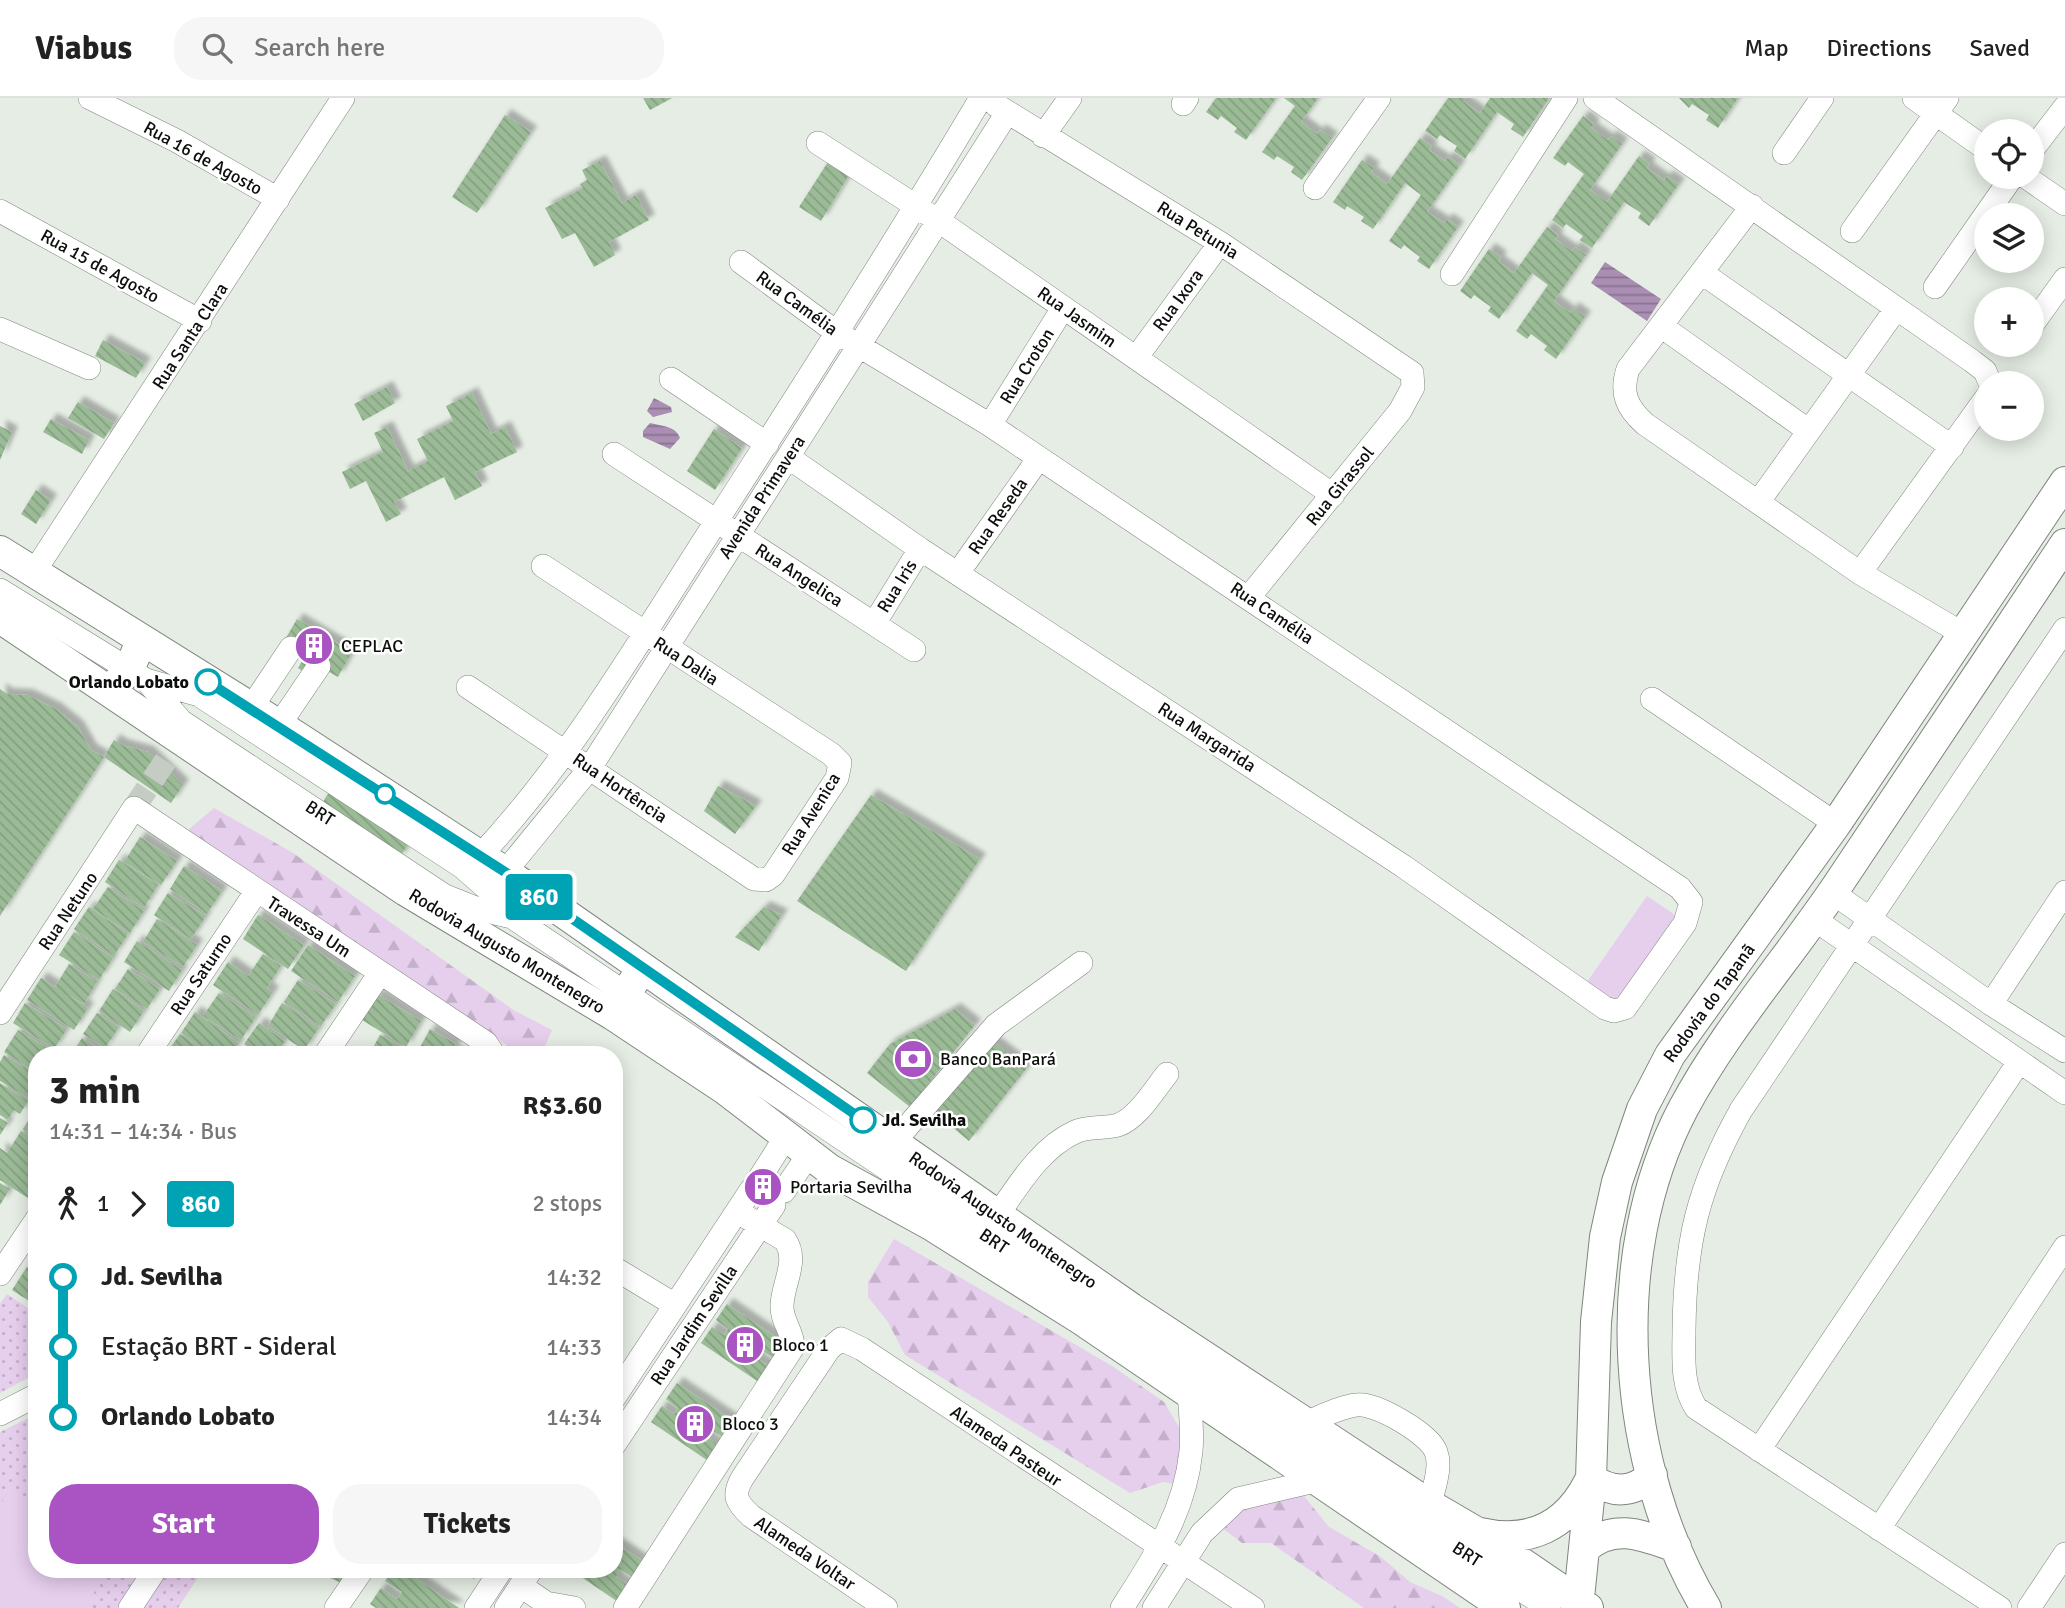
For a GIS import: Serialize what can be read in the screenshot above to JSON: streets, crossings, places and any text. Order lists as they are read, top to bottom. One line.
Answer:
{"streets":{"main road":["Rodovia Augusto Montenegro","Rodovia do Tapanã"],"street":["Rua 16 de Agosto","Rua Petunia","Rua 15 de Agosto","Rua Ixora","Rua Camélia","Rua Jasmim","Rua Santa Clara","Rua Croton","Rua Girassol","Avenida Primavera","Rua Reseda","Rua Angelica","Rua Iris","Rua Dalia","Rua Margarida","Rua Hortência","BRT","Rua Avenica","Rua Netuno","Travessa Um","Rua Saturno","Rua Jardim Sevilla","Alameda Pasteur","Alameda Voltar"]},"crossings":[["Rua 16 de Agosto","Rua Santa Clara"],["Rua Petunia","Rua Ixora"],["Rua Petunia","Rua Girassol"],["Rua Petunia","Avenida Primavera"],["Rua 15 de Agosto","Rua Santa Clara"],["Rua Ixora","Rua Jasmim"],["Rua Camélia","Rua Croton"],["Rua Camélia","Rua Girassol"],["Rua Camélia","Avenida Primavera"],["Rua Camélia","Rua Reseda"],["Rua Camélia","Rua Margarida"],["Rua Jasmim","Rua Croton"],["Rua Jasmim","Rua Girassol"],["Rua Jasmim","Avenida Primavera"],["Rua Santa Clara","Rodovia Augusto Montenegro"],["Avenida Primavera","Rua Angelica"],["Avenida Primavera","Rua Dalia"],["Avenida Primavera","Rua Margarida"],["Avenida Primavera","Rua Hortência"],["Avenida Primavera","Rodovia Augusto Montenegro"],["Rua Reseda","Rua Margarida"],["Rua Angelica","Rua Iris"],["Rua Iris","Rua Margarida"],["Rua Dalia","Rua Avenica"],["Rua Hortência","Rua Avenica"],["BRT","Rodovia Augusto Montenegro"],["Rua Netuno","Travessa Um"],["Travessa Um","Rua Saturno"],["Rodovia Augusto Montenegro","Rodovia do Tapanã"],["Rodovia Augusto Montenegro","Rua Jardim Sevilla"],["Alameda Pasteur","Alameda Voltar"]],"places":{"building":["CEPLAC","Portaria Sevilha","Bloco 1","Bloco 3"],"other":["Orlando Lobato","Jd. Sevilha"],"bank":["Banco BanPará"]},"lines":["bus line 860"],"page":{"header":"Viabus","search":"Search here","nav":["Map","Directions","Saved"],"on_map":"860","map_buttons":["+","−"],"heading":["3 min","14:31 – 14:34 · Bus","R$3.60"],"legs":["1","860","2 stops"],"list":[{"name":"Jd. Sevilha","value":"14:32"},{"name":"Estação BRT - Sideral","value":"14:33"},{"name":"Orlando Lobato","value":"14:34"}],"buttons":["Start","Tickets"]}}
